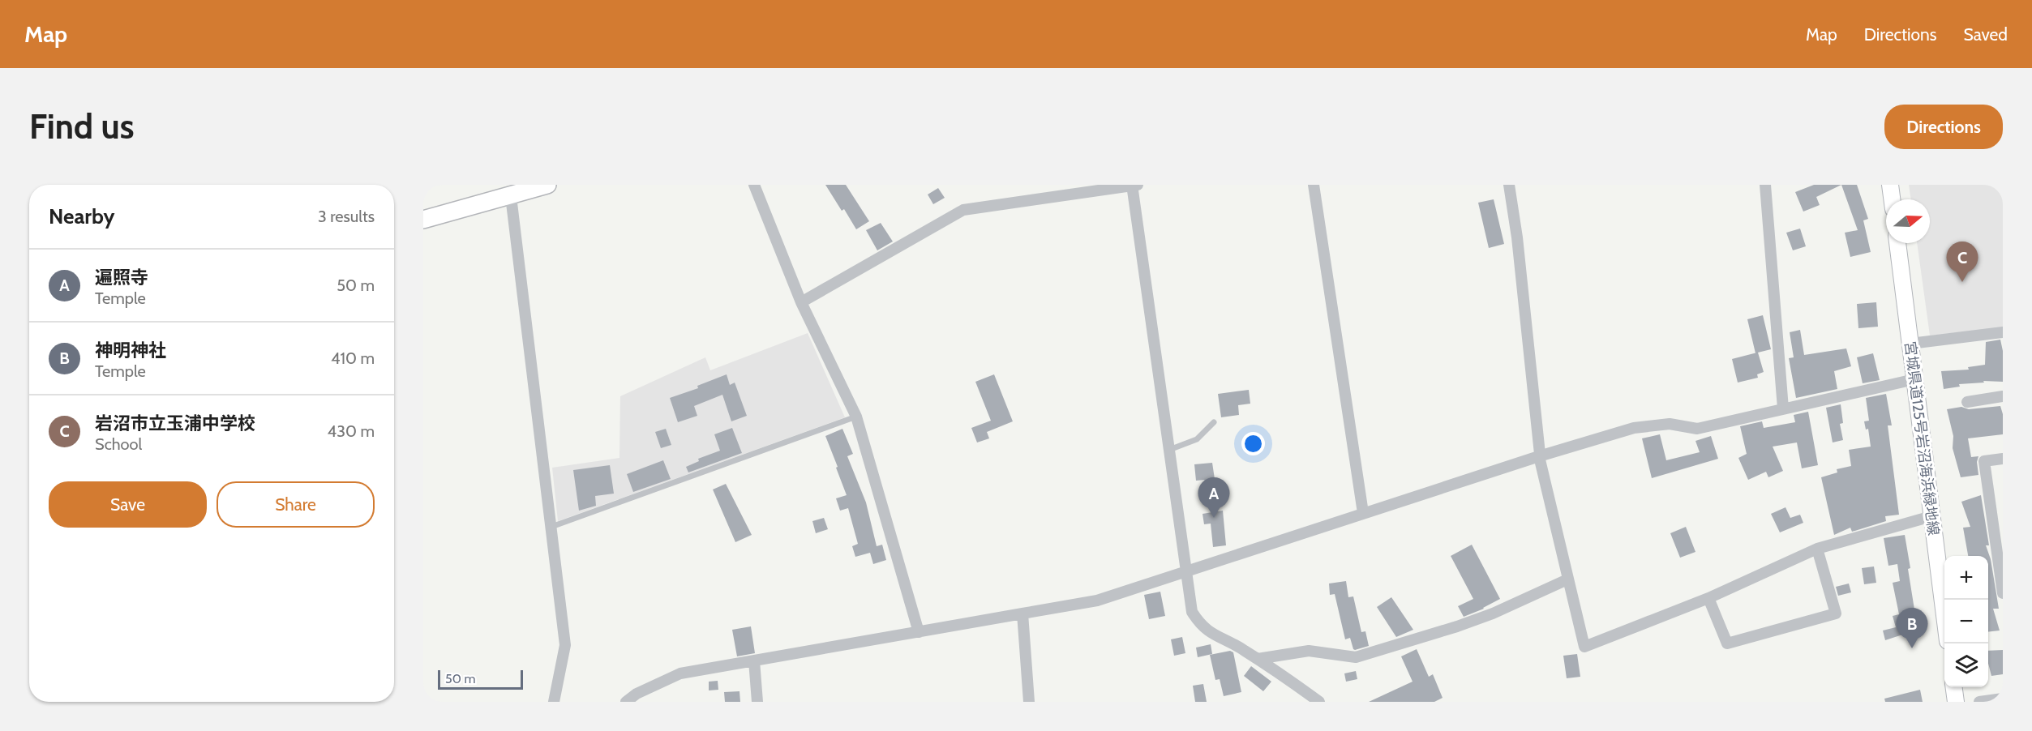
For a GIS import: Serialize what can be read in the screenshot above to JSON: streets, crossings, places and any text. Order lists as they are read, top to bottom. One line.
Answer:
{"streets":{"main road":["宮城県道125号岩沼海浜緑地線"]},"scale_bar":"50 m","north":"right","page":{"header":"Map","nav":["Map","Directions","Saved"],"buttons":["Directions",["Save","Share"]],"title":"Find us","heading":["Nearby","3 results"],"pins":["C","A","B"],"list":[{"mark":"A","name":"遍照寺","note":"Temple","value":"50 m"},{"mark":"B","name":"神明神社","note":"Temple","value":"410 m"},{"mark":"C","name":"岩沼市立玉浦中学校","note":"School","value":"430 m"}],"map_buttons":["+","−"],"scale":"50 m"}}
